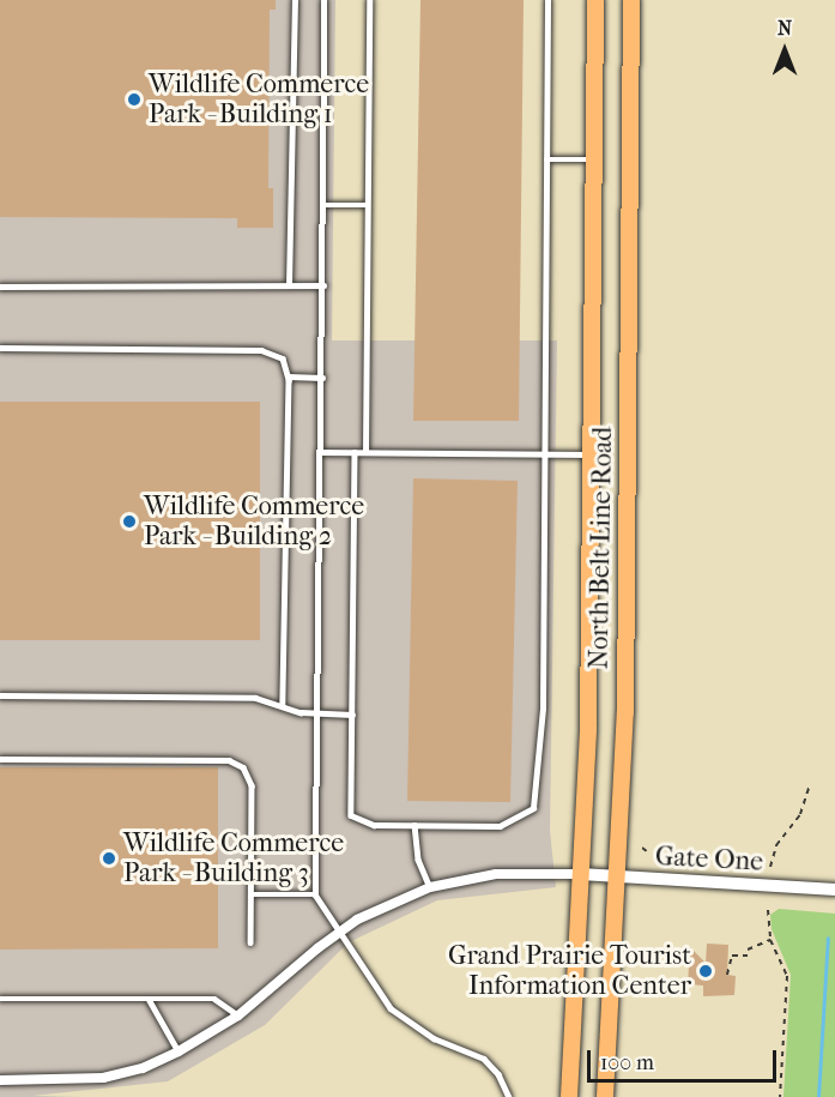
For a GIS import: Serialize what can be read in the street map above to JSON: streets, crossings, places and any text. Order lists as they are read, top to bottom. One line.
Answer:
{"streets":{"main road":["North Belt Line Road"],"street":["Gate One"]},"crossings":[["North Belt Line Road","Gate One"]],"places":["Wildlife Commerce Park - Building 1","Wildlife Commerce Park - Building 2","Wildlife Commerce Park - Building 3","Grand Prairie Tourist Information Center"],"scale_bar":"100 m","north":"top"}
